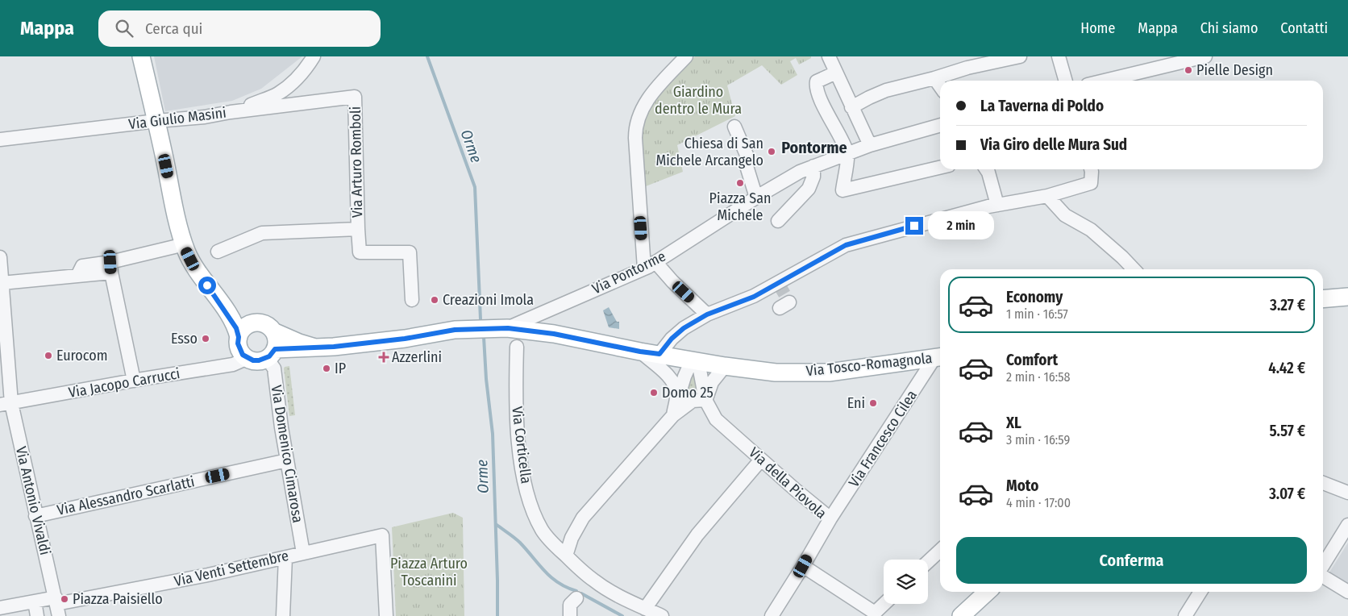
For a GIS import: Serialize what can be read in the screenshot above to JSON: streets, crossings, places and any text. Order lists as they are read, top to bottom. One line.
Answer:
{"streets":{"main road":["Via Tosco-Romagnola"],"street":["Via Giulio Masini","Via Arturo Romboli","Via Pontorme","Via Jacopo Carrucci","Via Francesco Cilea","Via Corticella","Via Domenico Cimarosa","Via della Piovola","Via Alessandro Scarlatti","Via Antonio Vivaldi","Via Venti Settembre"]},"crossings":[["Via Giulio Masini","Via Arturo Romboli"],["Via Pontorme","Via Tosco-Romagnola"],["Via Tosco-Romagnola","Via Jacopo Carrucci"],["Via Tosco-Romagnola","Via Francesco Cilea"],["Via Tosco-Romagnola","Via Domenico Cimarosa"],["Via Tosco-Romagnola","Via della Piovola"],["Via Jacopo Carrucci","Via Domenico Cimarosa"],["Via Jacopo Carrucci","Via Antonio Vivaldi"],["Via Francesco Cilea","Via della Piovola"],["Via Domenico Cimarosa","Via Alessandro Scarlatti"],["Via Domenico Cimarosa","Via Venti Settembre"],["Via Alessandro Scarlatti","Via Antonio Vivaldi"],["Via Antonio Vivaldi","Via Venti Settembre"]],"districts":["Pontorme"],"water":["Orme"],"parks":["Giardino dentro le Mura","Piazza Arturo Toscanini"],"places":{"other":["Pielle Design","Chiesa di San Michele Arcangelo","Piazza San Michele","Creazioni Imola","Esso","Eurocom","IP","Domo 25","Eni","Piazza Paisiello"],"health":["Azzerlini"]},"page":{"header":"Mappa","search":"Cerca qui","nav":["Home","Mappa","Chi siamo","Contatti"],"banner":["La Taverna di Poldo","Via Giro delle Mura Sud"],"bubble":"2 min","list":[{"name":"Economy","note":"1 min · 16:57","value":"3.27 €"},{"name":"Comfort","note":"2 min · 16:58","value":"4.42 €"},{"name":"XL","note":"3 min · 16:59","value":"5.57 €"},{"name":"Moto","note":"4 min · 17:00","value":"3.07 €"}],"buttons":"Conferma"}}
